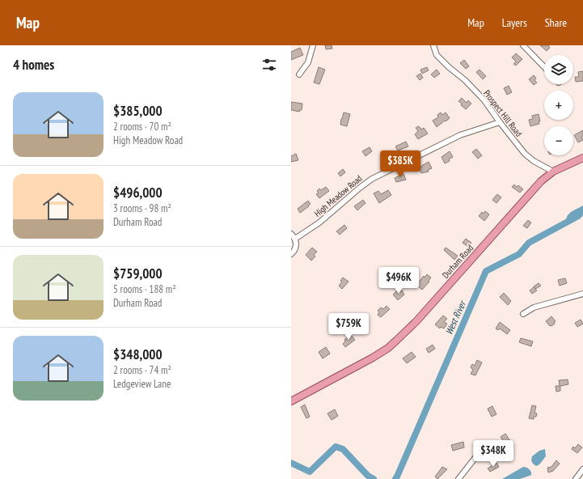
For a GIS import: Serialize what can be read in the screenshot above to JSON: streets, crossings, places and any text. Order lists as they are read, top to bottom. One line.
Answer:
{"streets":{"main road":["Durham Road"],"street":["Prospect Hill Road","High Meadow Road"]},"crossings":[["Prospect Hill Road","High Meadow Road"],["Prospect Hill Road","Durham Road"]],"water":["West River"],"page":{"header":"Map","nav":["Map","Layers","Share"],"heading":"4 homes","map_buttons":["+","−"],"list":[{"name":"$385,000","note":"2 rooms · 70 m² · High Meadow Road"},{"name":"$496,000","note":"3 rooms · 98 m² · Durham Road"},{"name":"$759,000","note":"5 rooms · 188 m² · Durham Road"},{"name":"$348,000","note":"2 rooms · 74 m² · Ledgeview Lane"}],"price":["$385K","$496K","$759K","$348K"]}}
